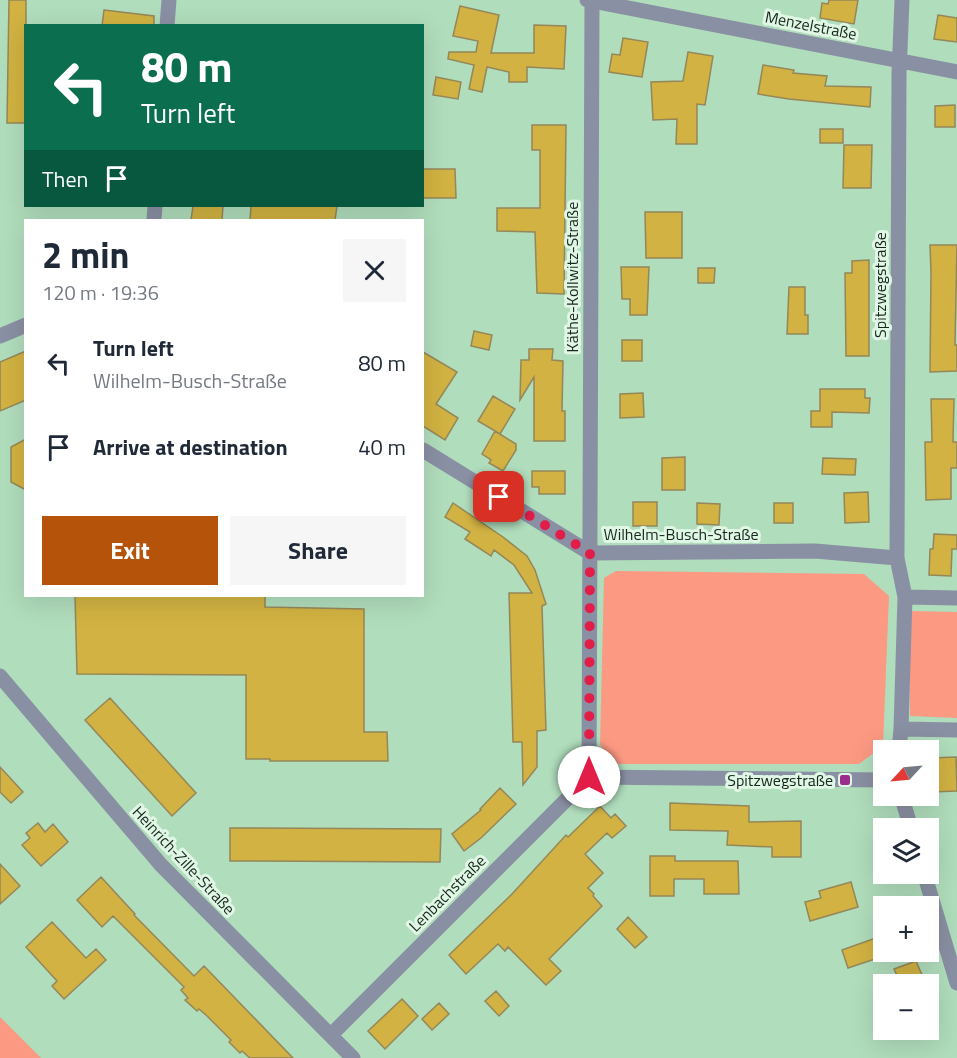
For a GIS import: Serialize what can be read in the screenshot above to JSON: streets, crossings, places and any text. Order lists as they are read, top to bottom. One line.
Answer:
{"streets":{"street":["Menzelstraße","Käthe-Kollwitz-Straße","Spitzwegstraße","Wilhelm-Busch-Straße","Heinrich-Zille-Straße","Lenbachstraße"]},"crossings":[["Menzelstraße","Käthe-Kollwitz-Straße"],["Menzelstraße","Spitzwegstraße"],["Käthe-Kollwitz-Straße","Wilhelm-Busch-Straße"],["Spitzwegstraße","Wilhelm-Busch-Straße"],["Heinrich-Zille-Straße","Lenbachstraße"]],"places":{"transit":["Spitzwegstraße"]},"north":"bottom left","page":{"turn":["80 m","Turn left"],"then":"Then","heading":["2 min","120 m · 19:36"],"list":[{"name":"Turn left","note":"Wilhelm-Busch-Straße","value":"80 m"},{"name":"Arrive at destination","value":"40 m"}],"buttons":["Exit","Share"],"map_buttons":["+","−"]}}
